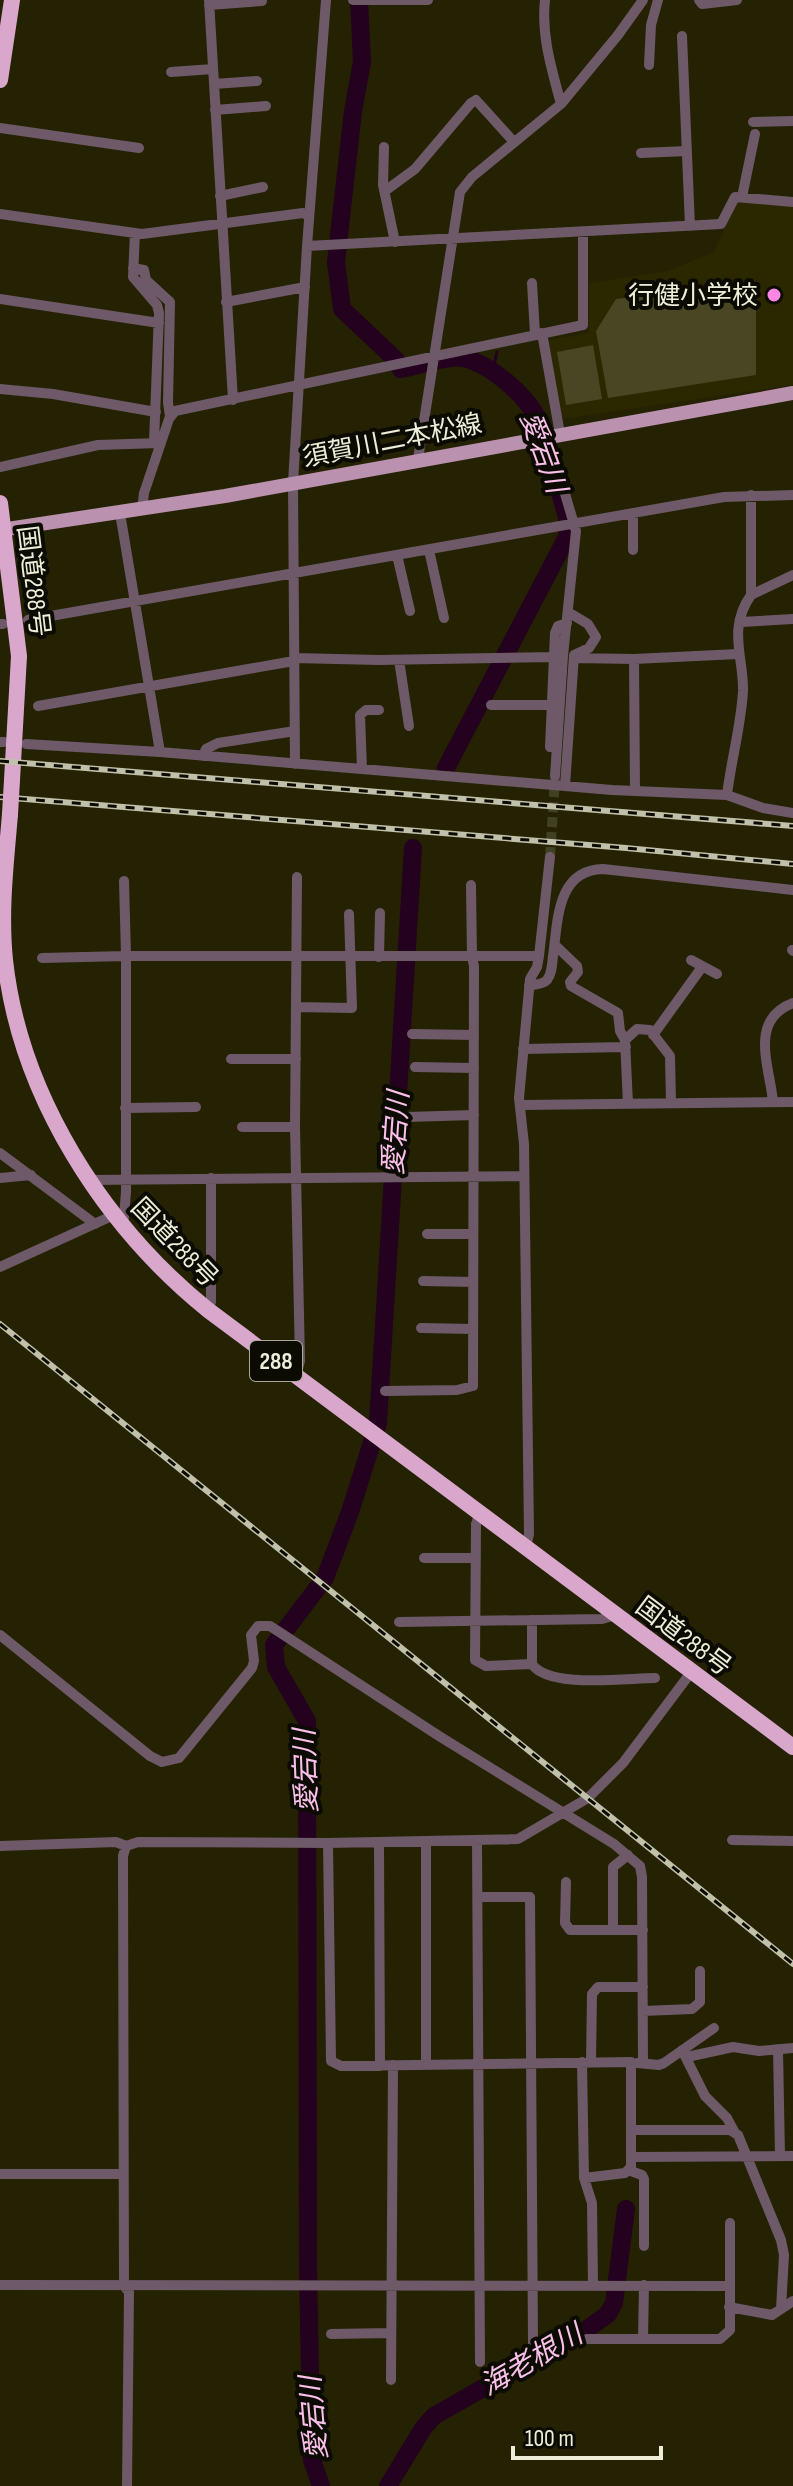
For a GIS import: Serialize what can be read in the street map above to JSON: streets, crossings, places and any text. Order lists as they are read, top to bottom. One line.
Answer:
{"streets":{"highway":["国道288号","288"],"main road":["須賀川二本松線"]},"crossings":[["須賀川二本松線","国道288号"]],"water":["愛宕川","海老根川"],"places":["行健小学校"],"scale_bar":"100 m"}
